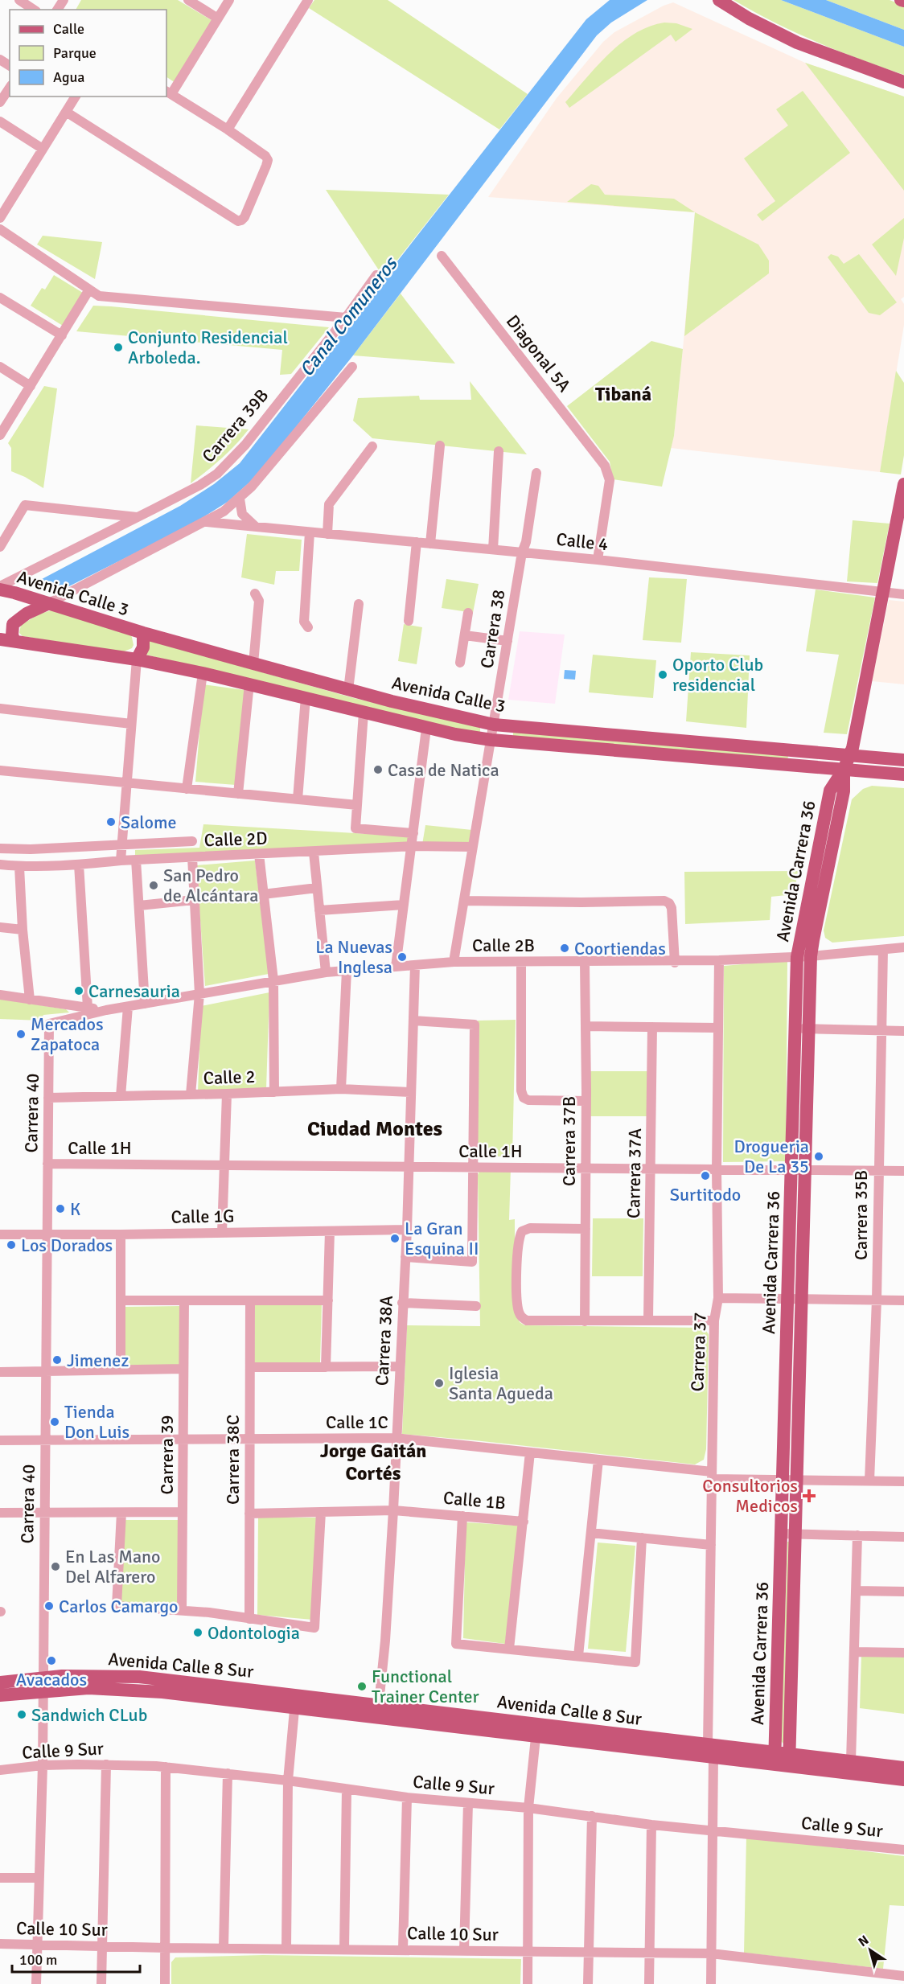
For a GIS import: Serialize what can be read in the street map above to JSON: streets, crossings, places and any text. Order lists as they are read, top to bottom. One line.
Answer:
{"streets":{"main road":["Avenida Calle 3","Avenida Carrera 36","Avenida Calle 8 Sur"],"street":["Diagonal 5A","Carrera 39B","Calle 4","Carrera 38","Calle 2D","Calle 2B","Calle 2","Carrera 40","Carrera 37B","Calle 1H","Carrera 37A","Carrera 35B","Calle 1G","Carrera 38A","Carrera 37","Calle 1C","Carrera 39","Carrera 38C","Calle 1B","Calle 9 Sur","Calle 10 Sur"]},"crossings":[["Diagonal 5A","Calle 4"],["Carrera 39B","Avenida Calle 3"],["Calle 4","Carrera 38"],["Calle 4","Avenida Carrera 36"],["Avenida Calle 3","Carrera 38"],["Avenida Calle 3","Avenida Carrera 36"],["Carrera 38","Calle 2D"],["Carrera 38","Calle 2B"],["Avenida Carrera 36","Calle 2B"],["Avenida Carrera 36","Calle 1H"],["Avenida Carrera 36","Calle 1C"],["Avenida Carrera 36","Avenida Calle 8 Sur"],["Calle 2B","Carrera 40"],["Calle 2B","Carrera 37B"],["Calle 2B","Carrera 35B"],["Calle 2B","Carrera 38A"],["Calle 2B","Carrera 37"],["Calle 2","Carrera 40"],["Calle 2","Carrera 38A"],["Carrera 40","Calle 1H"],["Carrera 40","Calle 1G"],["Carrera 40","Calle 1C"],["Carrera 40","Avenida Calle 8 Sur"],["Carrera 40","Calle 9 Sur"],["Carrera 40","Calle 10 Sur"],["Carrera 37B","Calle 1H"],["Calle 1H","Carrera 37A"],["Calle 1H","Carrera 35B"],["Calle 1H","Carrera 38A"],["Calle 1H","Carrera 37"],["Carrera 35B","Calle 1C"],["Calle 1G","Carrera 38A"],["Carrera 38A","Calle 1C"],["Carrera 38A","Calle 1B"],["Carrera 38A","Avenida Calle 8 Sur"],["Carrera 37","Calle 1C"],["Carrera 37","Avenida Calle 8 Sur"],["Calle 1C","Carrera 39"],["Calle 1C","Carrera 38C"],["Carrera 38C","Calle 1B"]],"districts":["Tibaná","Ciudad Montes","Jorge Gaitán Cortés"],"water":["Canal Comuneros"],"places":{"other":["Conjunto Residencial Arboleda.","Oporto Club residencial","Casa de Natica","Salome","San Pedro de Alcántara","Coortiendas","La Nuevas Inglesa","Carnesauria","Mercados Zapatoca","Drogueria De La 35","Surtitodo","K","La Gran Esquina II","Los Dorados","Jimenez","Iglesia Santa Agueda","Tienda Don Luis","En Las Mano Del Alfarero","Carlos Camargo","Odontologia","Avacados","Functional Trainer Center","Sandwich CLub"],"health":["Consultorios Medicos"]},"legend":["Calle","Parque","Agua"],"scale_bar":"100 m","north":"top left"}
